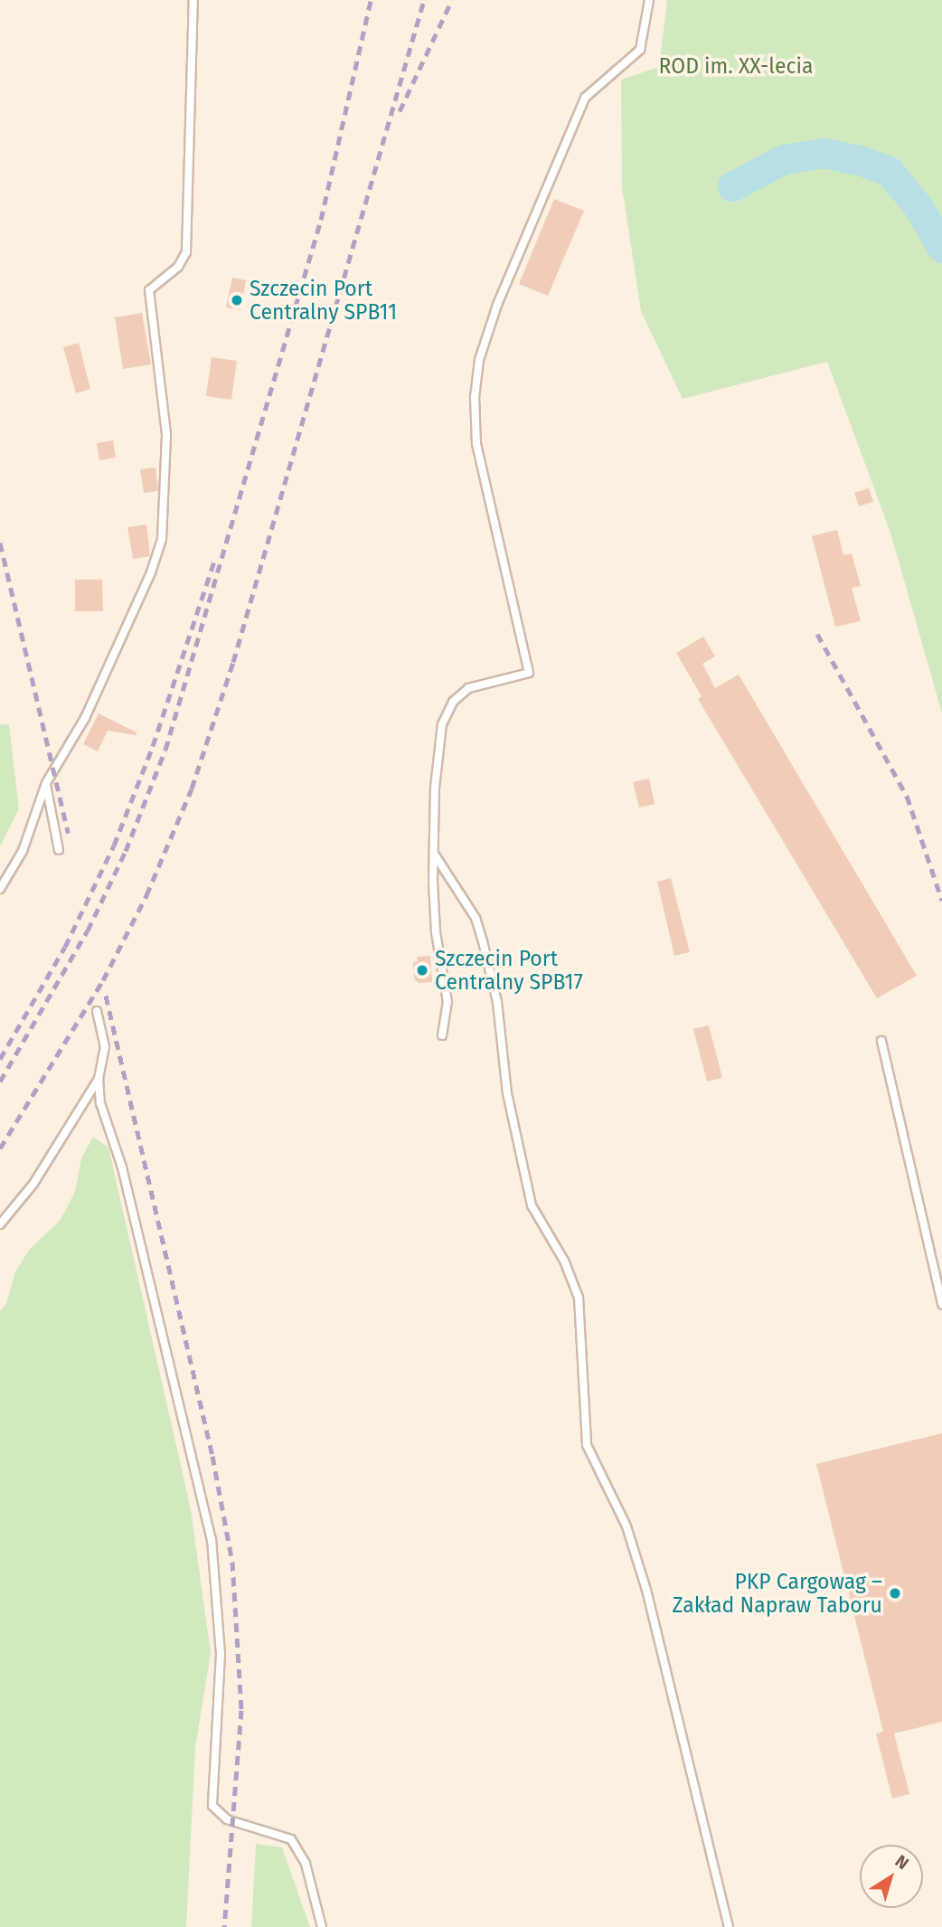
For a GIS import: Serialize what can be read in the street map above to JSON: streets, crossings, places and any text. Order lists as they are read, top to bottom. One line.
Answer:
{"parks":["ROD im. XX-lecia"],"places":["Szczecin Port Centralny SPB11","Szczecin Port Centralny SPB17","PKP Cargowag – Zakład Napraw Taboru"],"north":"top right"}
